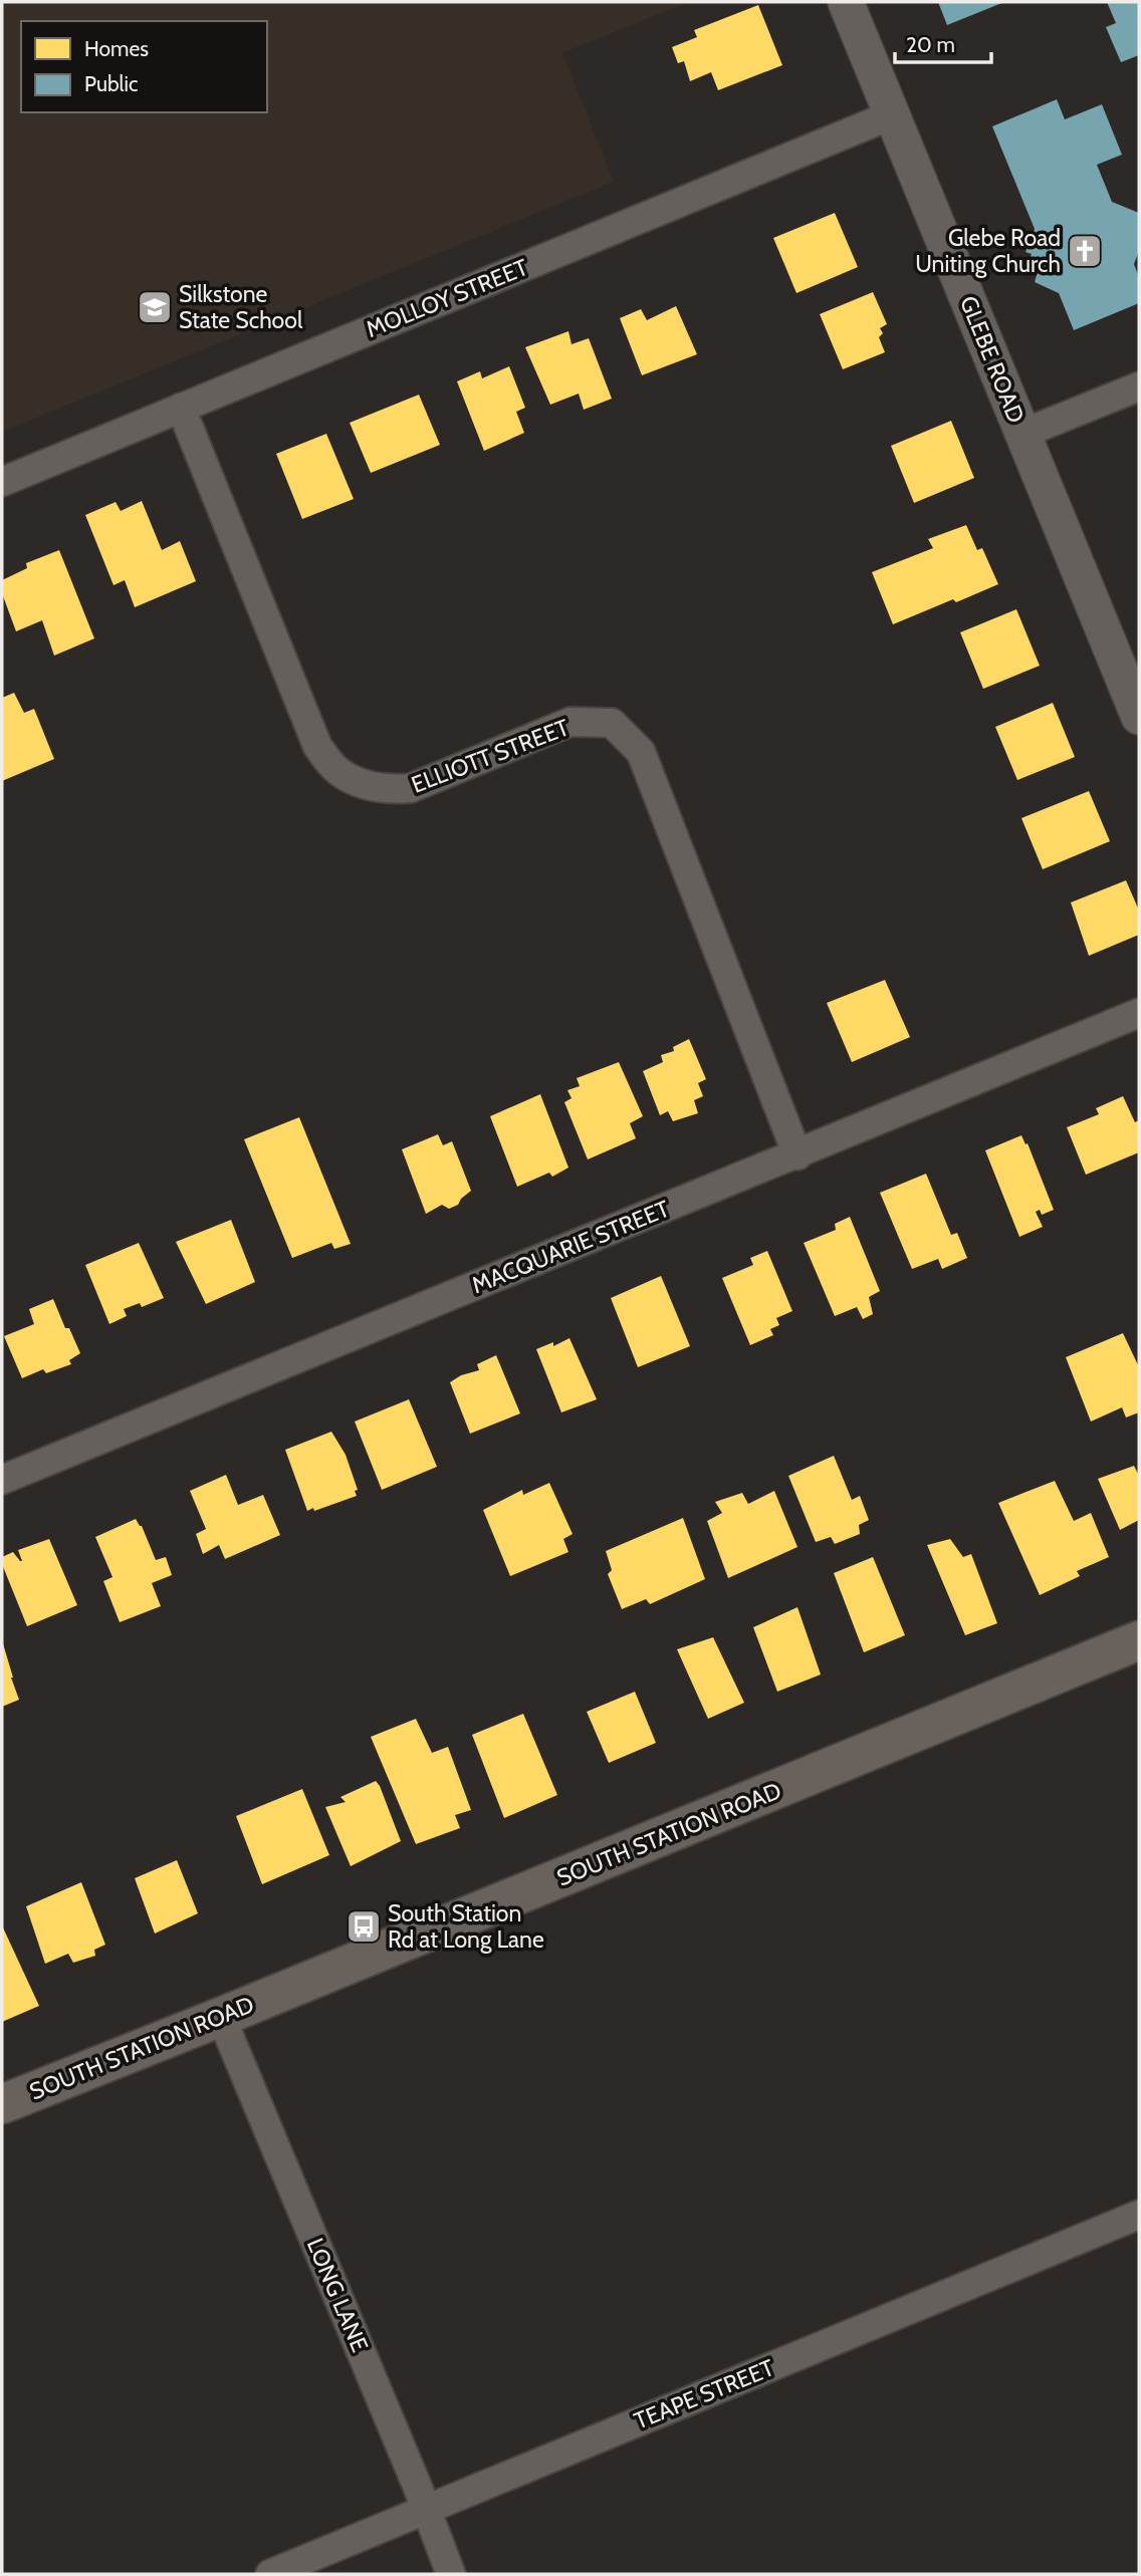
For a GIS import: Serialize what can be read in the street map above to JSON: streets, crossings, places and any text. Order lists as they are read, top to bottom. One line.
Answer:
{"streets":{"main road":["SOUTH STATION ROAD"],"street":["MOLLOY STREET","GLEBE ROAD","ELLIOTT STREET","MACQUARIE STREET","LONG LANE","TEAPE STREET"]},"crossings":[["MOLLOY STREET","GLEBE ROAD"],["MOLLOY STREET","ELLIOTT STREET"],["ELLIOTT STREET","MACQUARIE STREET"],["SOUTH STATION ROAD","LONG LANE"],["LONG LANE","TEAPE STREET"]],"places":{"church":["Glebe Road Uniting Church"],"school or university":["Silkstone State School"],"bus stop":["South Station Rd at Long Lane"]},"legend":["Homes","Public"],"scale_bar":"20 m"}
